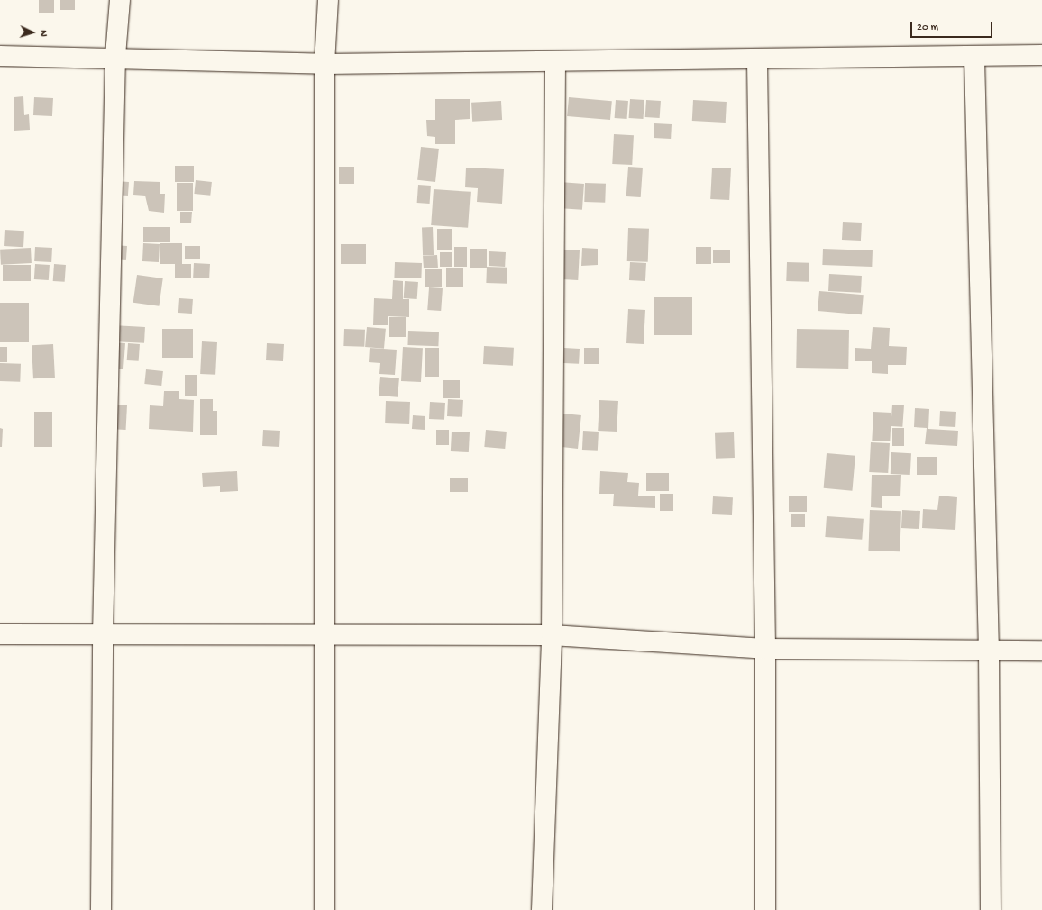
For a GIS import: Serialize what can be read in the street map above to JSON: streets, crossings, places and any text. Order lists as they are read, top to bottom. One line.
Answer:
{"scale_bar":"20 m","north":"right"}
